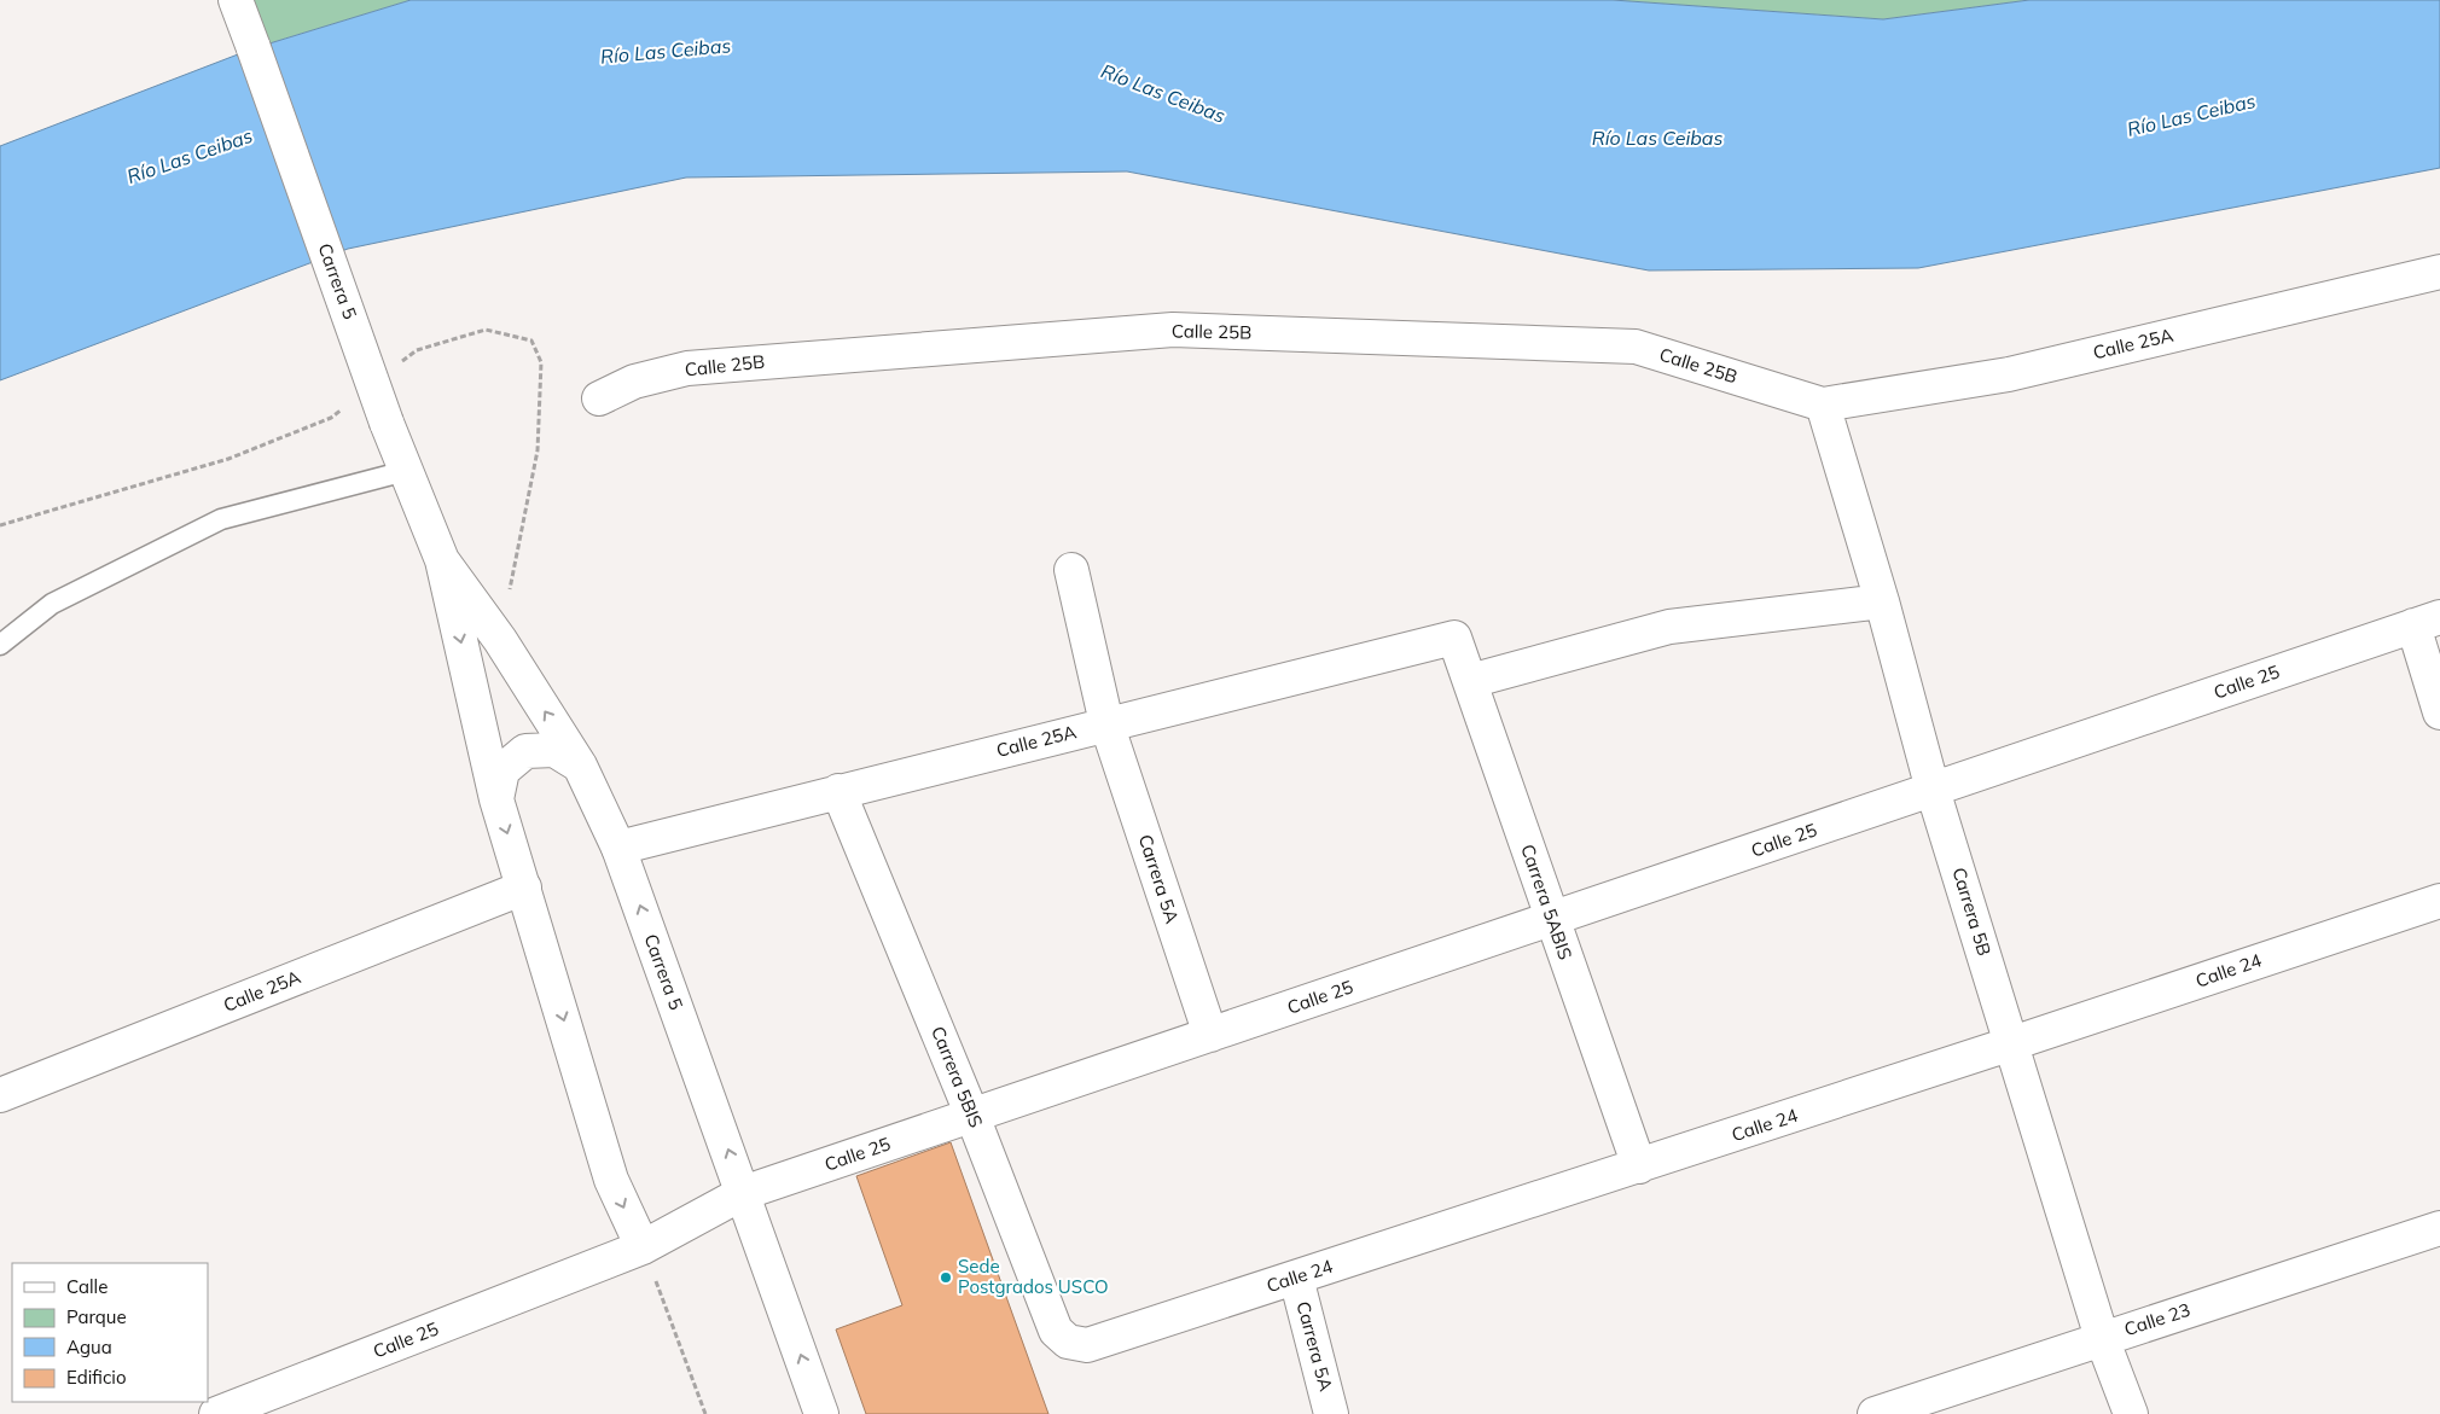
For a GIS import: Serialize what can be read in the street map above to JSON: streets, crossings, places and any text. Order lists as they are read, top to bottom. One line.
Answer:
{"streets":{"street":["Carrera 5","Calle 25B","Calle 25A","Calle 25","Carrera 5A","Carrera 5ABIS","Carrera 5B","Calle 24","Carrera 5BIS","Calle 23"]},"crossings":[["Carrera 5","Calle 25A"],["Carrera 5","Calle 25"],["Calle 25B","Calle 25A"],["Calle 25B","Carrera 5B"],["Calle 25A","Carrera 5A"],["Calle 25A","Carrera 5ABIS"],["Calle 25A","Carrera 5B"],["Calle 25A","Carrera 5BIS"],["Calle 25","Carrera 5A"],["Calle 25","Carrera 5ABIS"],["Calle 25","Carrera 5B"],["Calle 25","Carrera 5BIS"],["Carrera 5A","Calle 24"],["Carrera 5ABIS","Calle 24"],["Carrera 5B","Calle 24"],["Carrera 5B","Calle 23"],["Calle 24","Carrera 5BIS"]],"water":["Río Las Ceibas"],"places":["Sede Postgrados USCO"],"legend":["Calle","Parque","Agua","Edificio"]}
